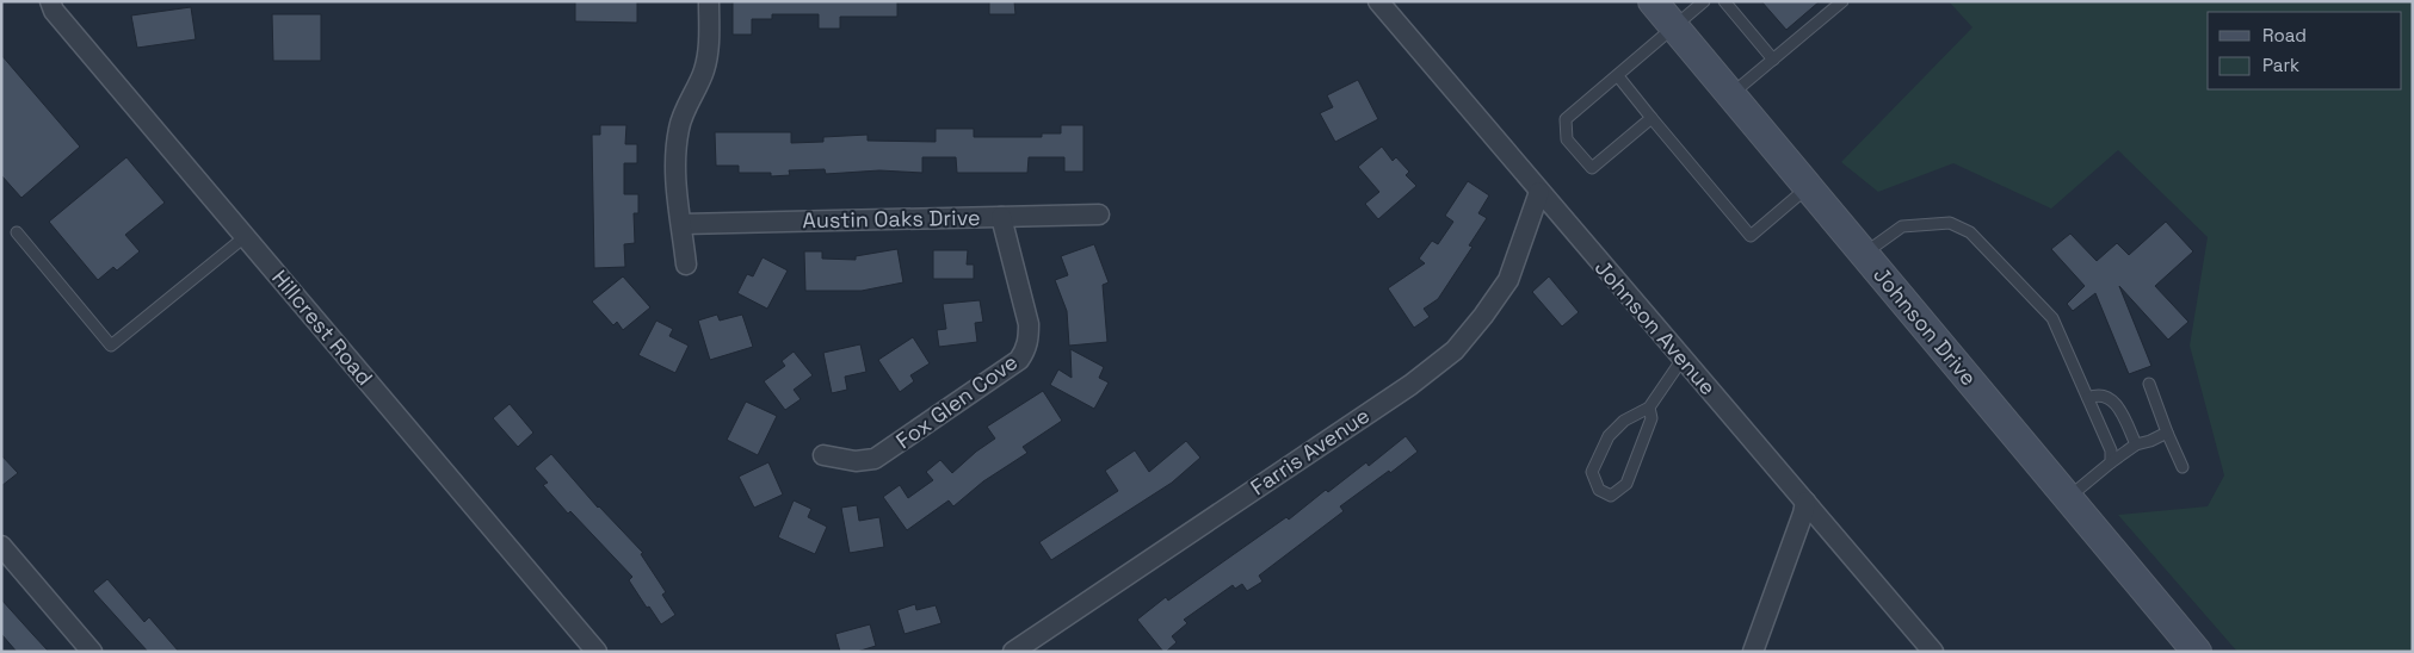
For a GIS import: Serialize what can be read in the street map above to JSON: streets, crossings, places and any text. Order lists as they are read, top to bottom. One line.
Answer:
{"streets":{"street":["Austin Oaks Drive","Johnson Drive","Hillcrest Road","Johnson Avenue","Fox Glen Cove","Farris Avenue"]},"crossings":[["Austin Oaks Drive","Fox Glen Cove"],["Johnson Avenue","Farris Avenue"]],"legend":["Road","Park"]}
